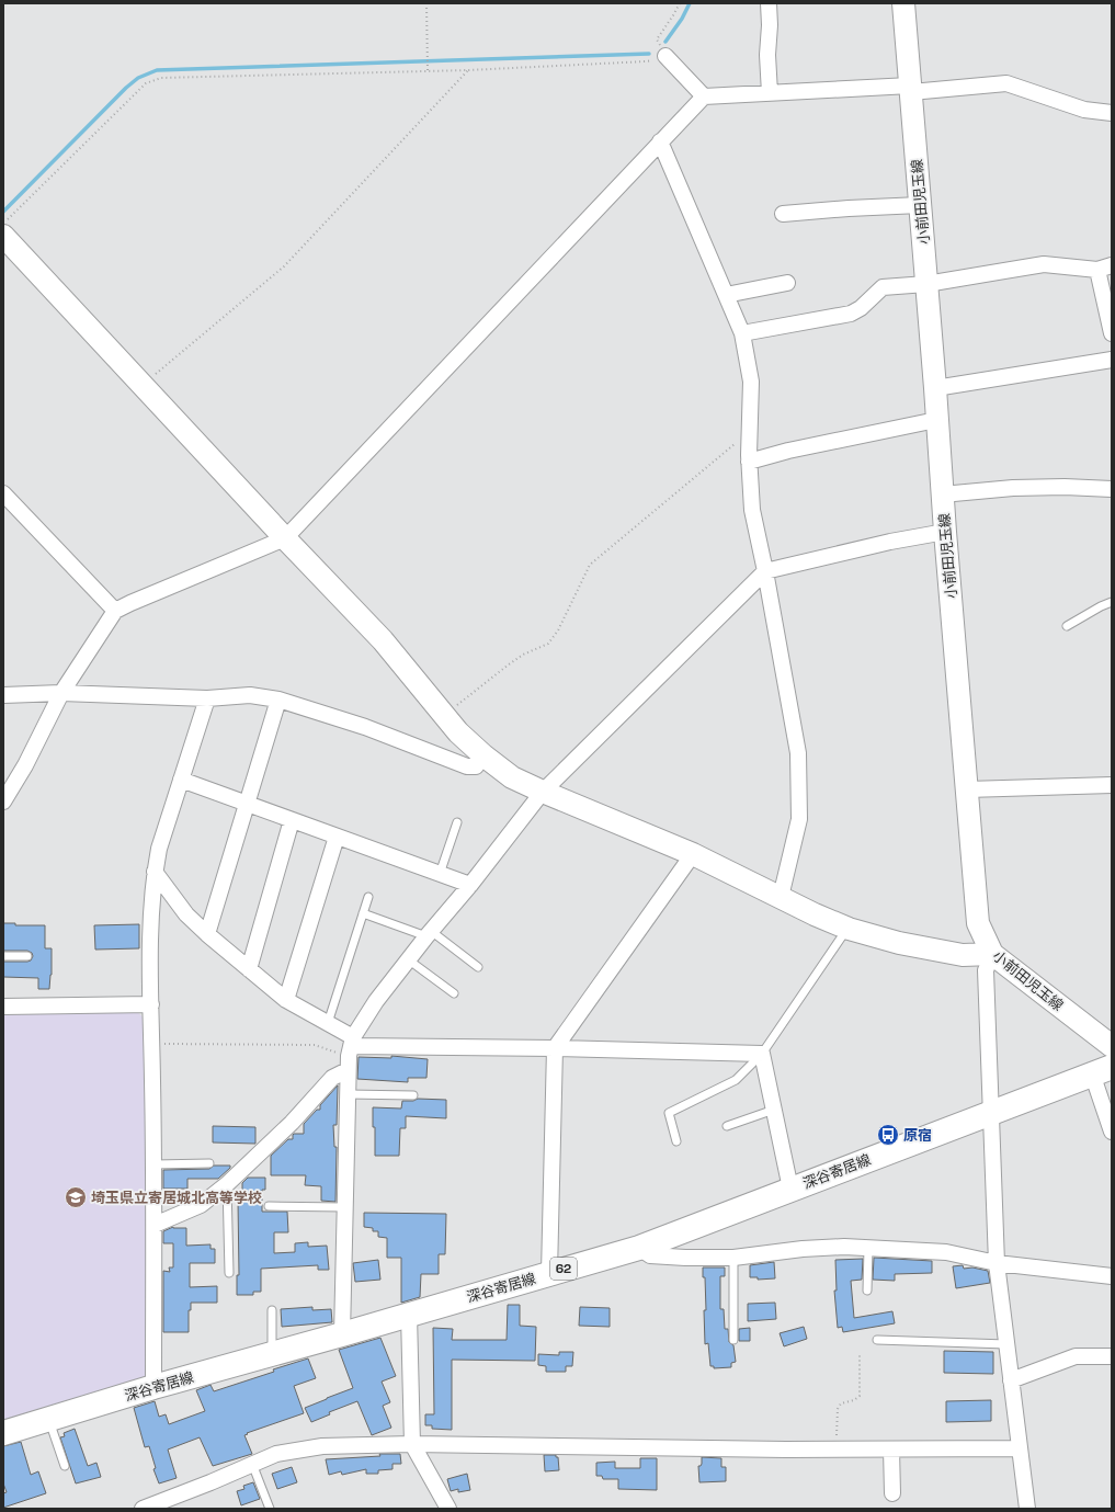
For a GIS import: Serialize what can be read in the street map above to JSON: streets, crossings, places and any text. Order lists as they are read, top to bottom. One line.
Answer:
{"streets":{"main road":["深谷寄居線","62"],"street":["小前田児玉線"]},"places":{"bus stop":["原宿"],"school or university":["埼玉県立寄居城北高等学校"]}}
